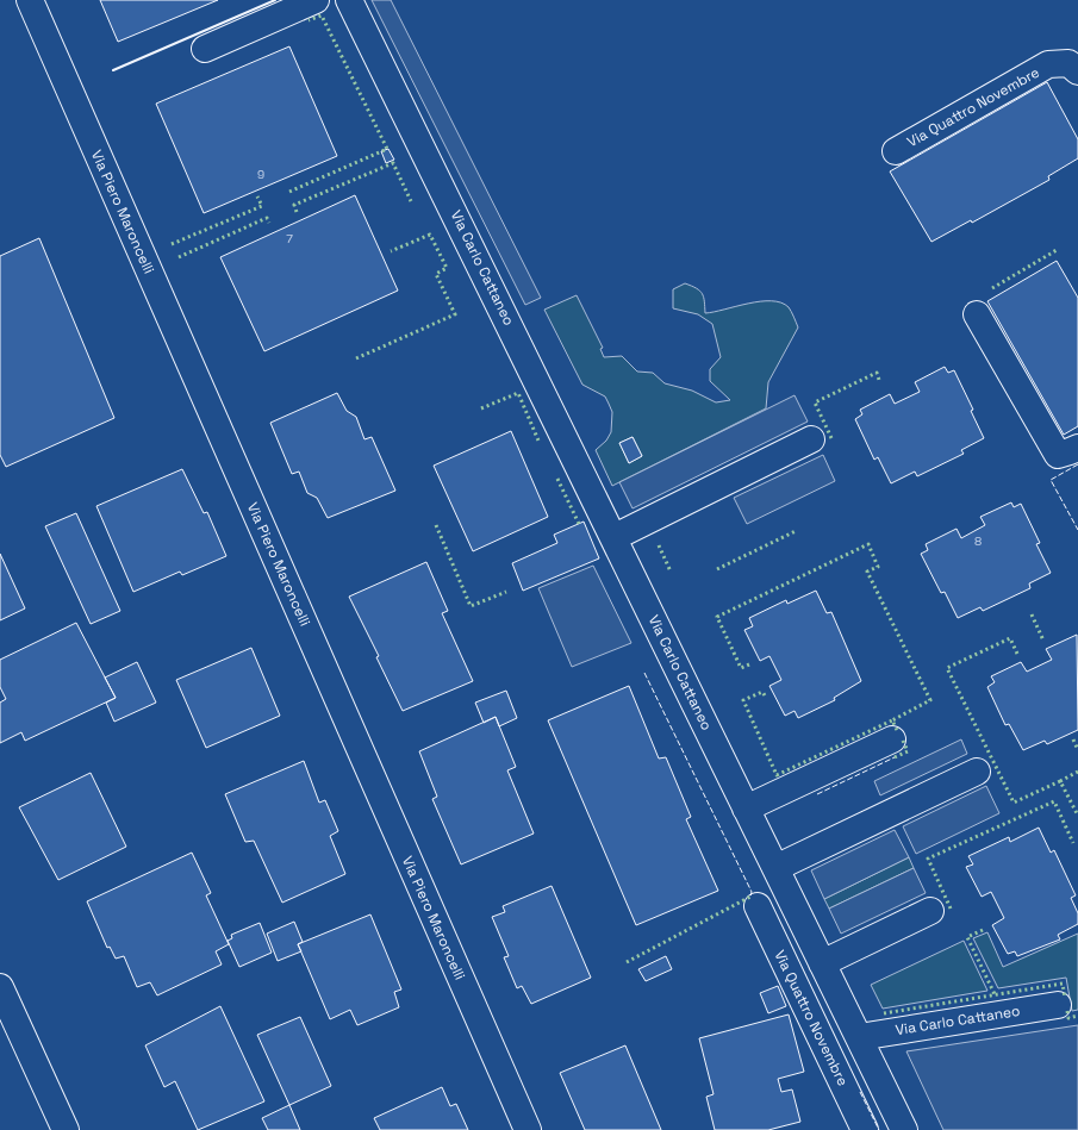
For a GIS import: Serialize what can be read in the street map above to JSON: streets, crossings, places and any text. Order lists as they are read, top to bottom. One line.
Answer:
{"streets":{"street":["Via Quattro Novembre","Via Piero Maroncelli","Via Carlo Cattaneo"]},"house_numbers":["9","7","8"]}
